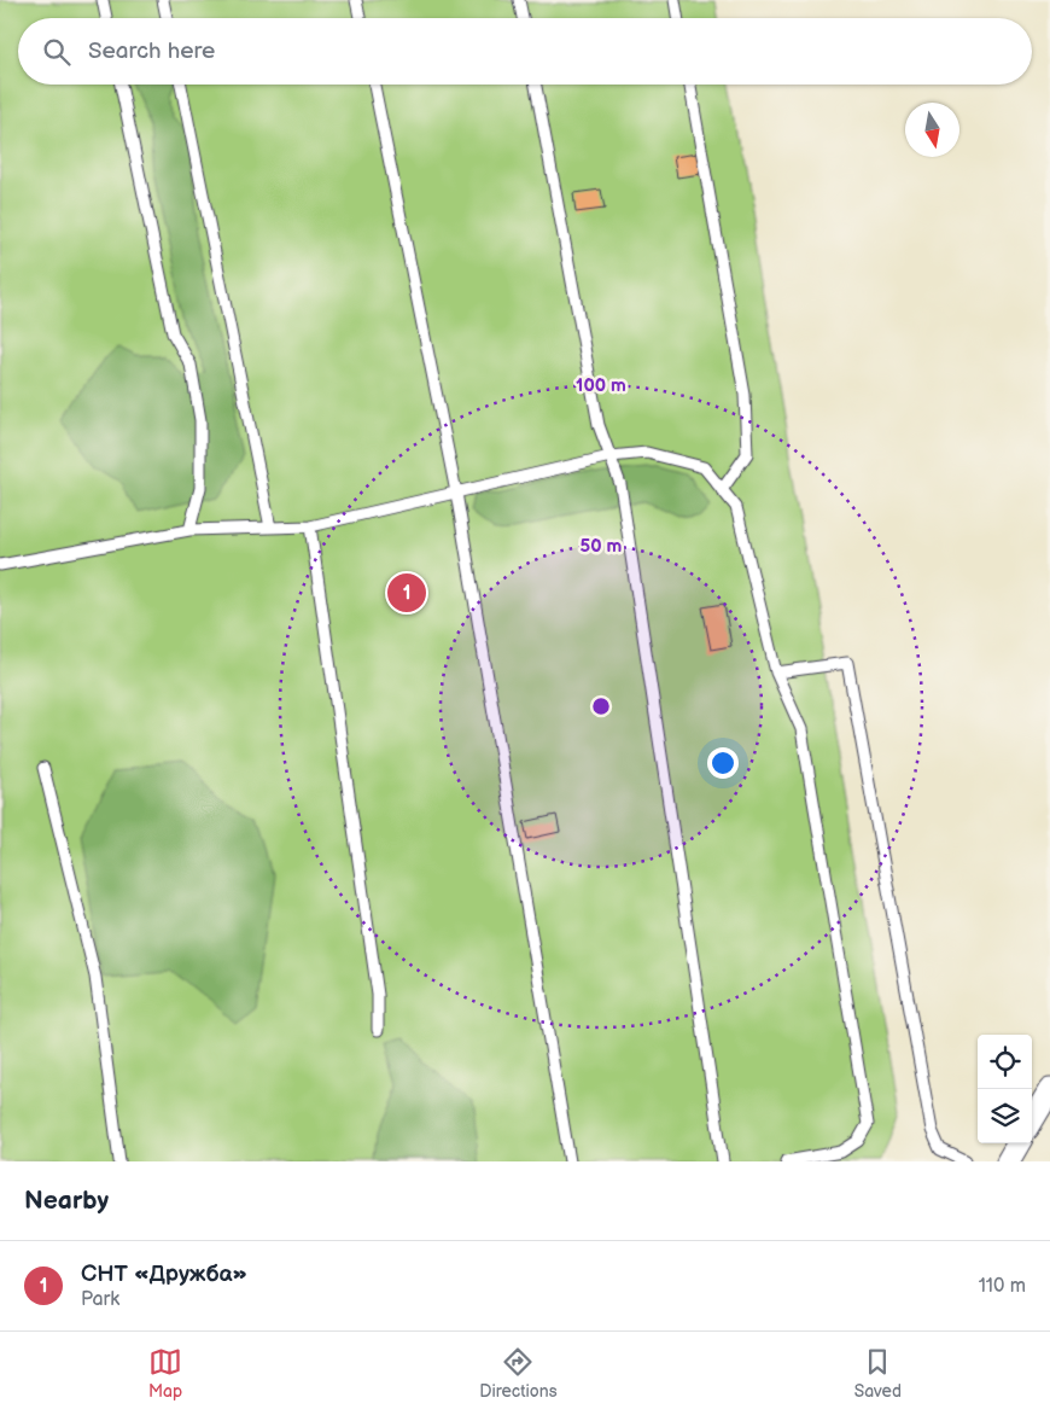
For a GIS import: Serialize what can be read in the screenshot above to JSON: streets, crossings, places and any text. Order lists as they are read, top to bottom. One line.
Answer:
{"north":"bottom","page":{"search":"Search here","pins":"1","heading":"Nearby","list":[{"mark":"1","name":"СНТ «Дружба»","note":"Park","value":"110 m"}],"nav":["Map","Directions","Saved"]},"rings":["100 m","50 m"]}
